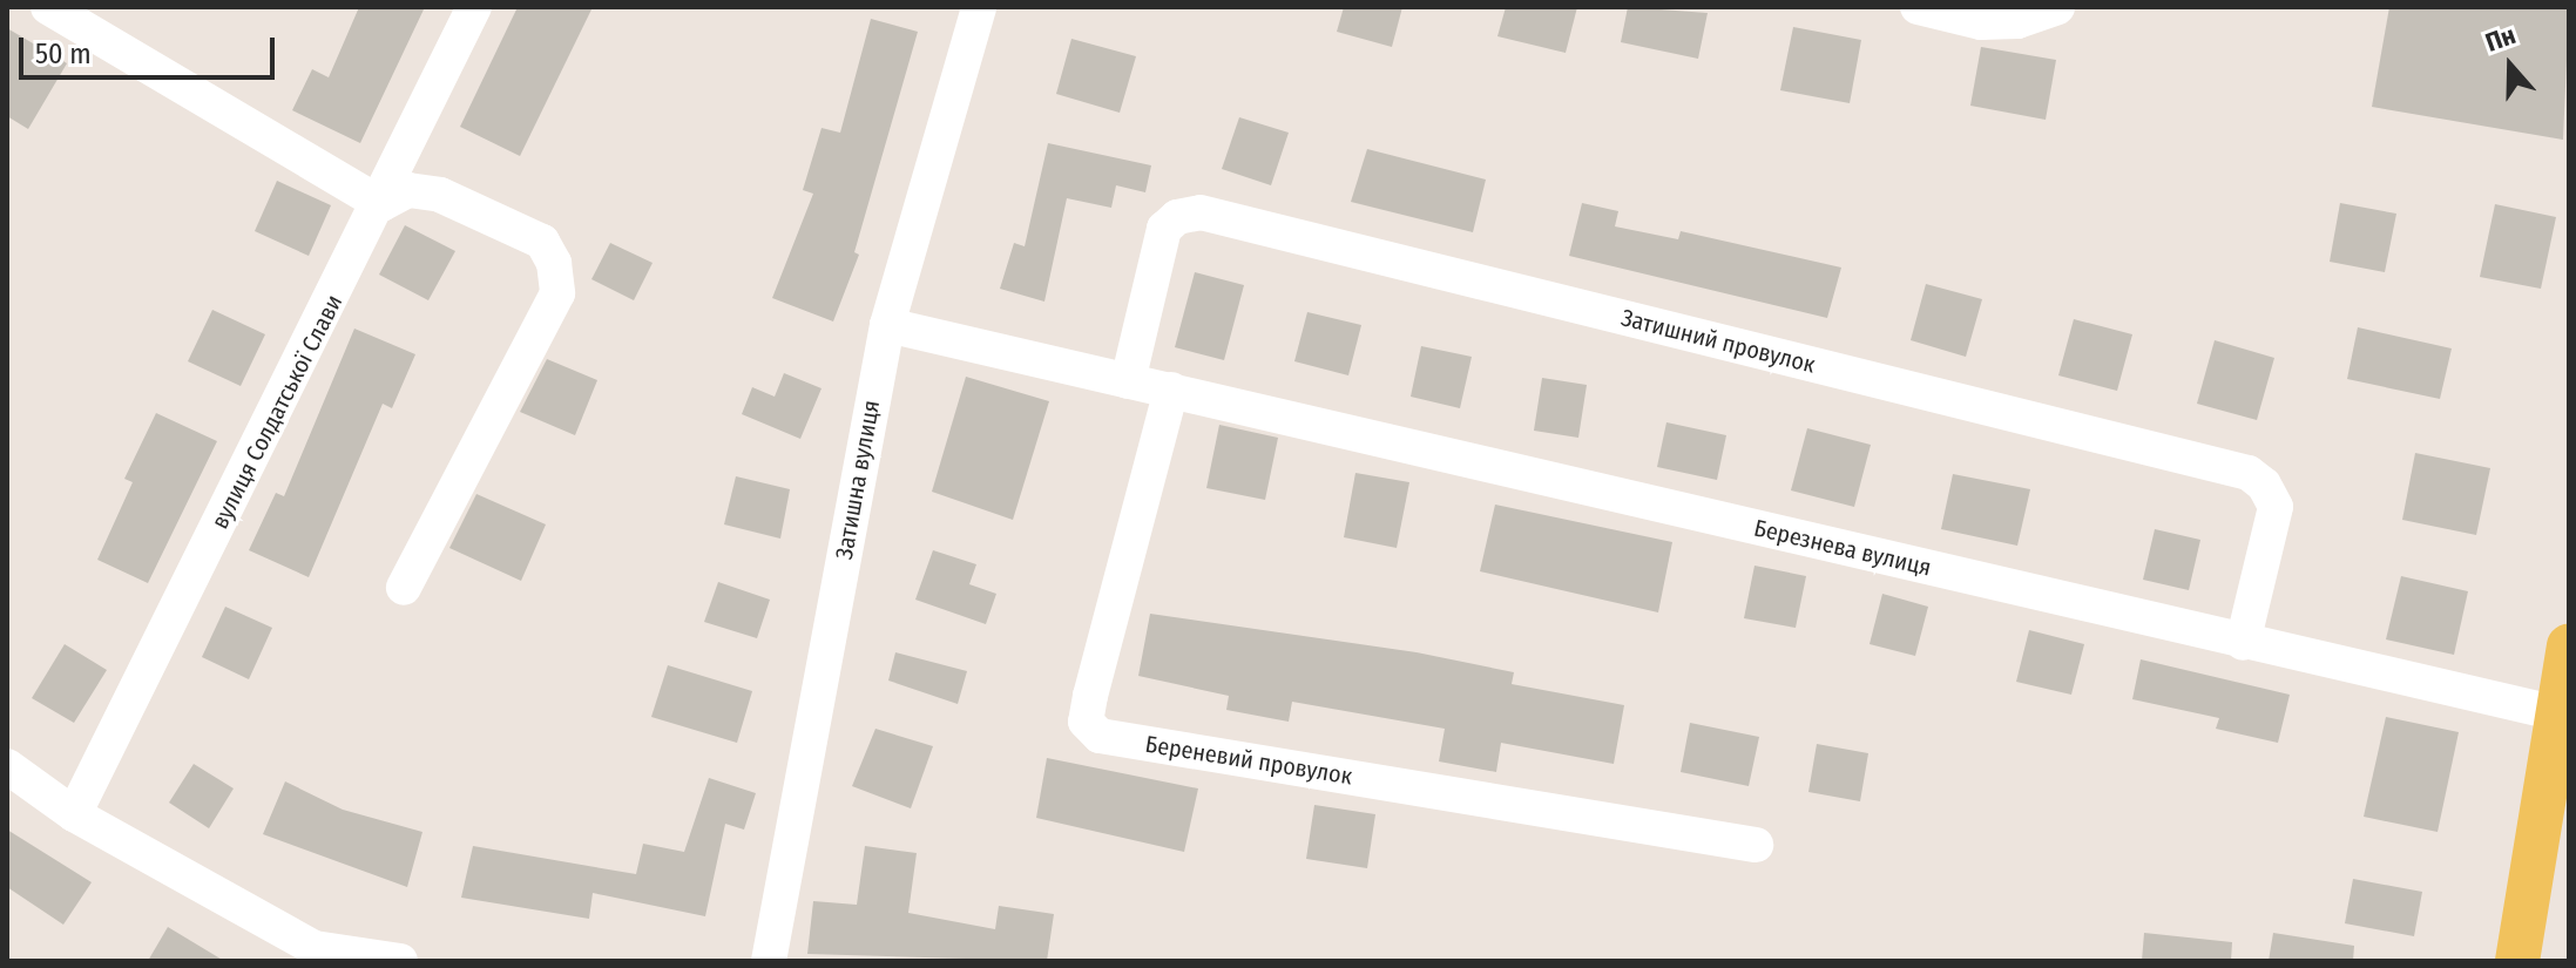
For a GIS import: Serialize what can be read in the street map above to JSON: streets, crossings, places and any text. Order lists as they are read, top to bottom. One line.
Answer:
{"streets":{"street":["Затишний провулок","вулиця Солдатської Слави","Затишна вулиця","Березнева вулиця","Береневий провулок"]},"crossings":[["Затишний провулок","Березнева вулиця"],["Затишна вулиця","Березнева вулиця"],["Березнева вулиця","Береневий провулок"]],"scale_bar":"50 m","north":"top"}
